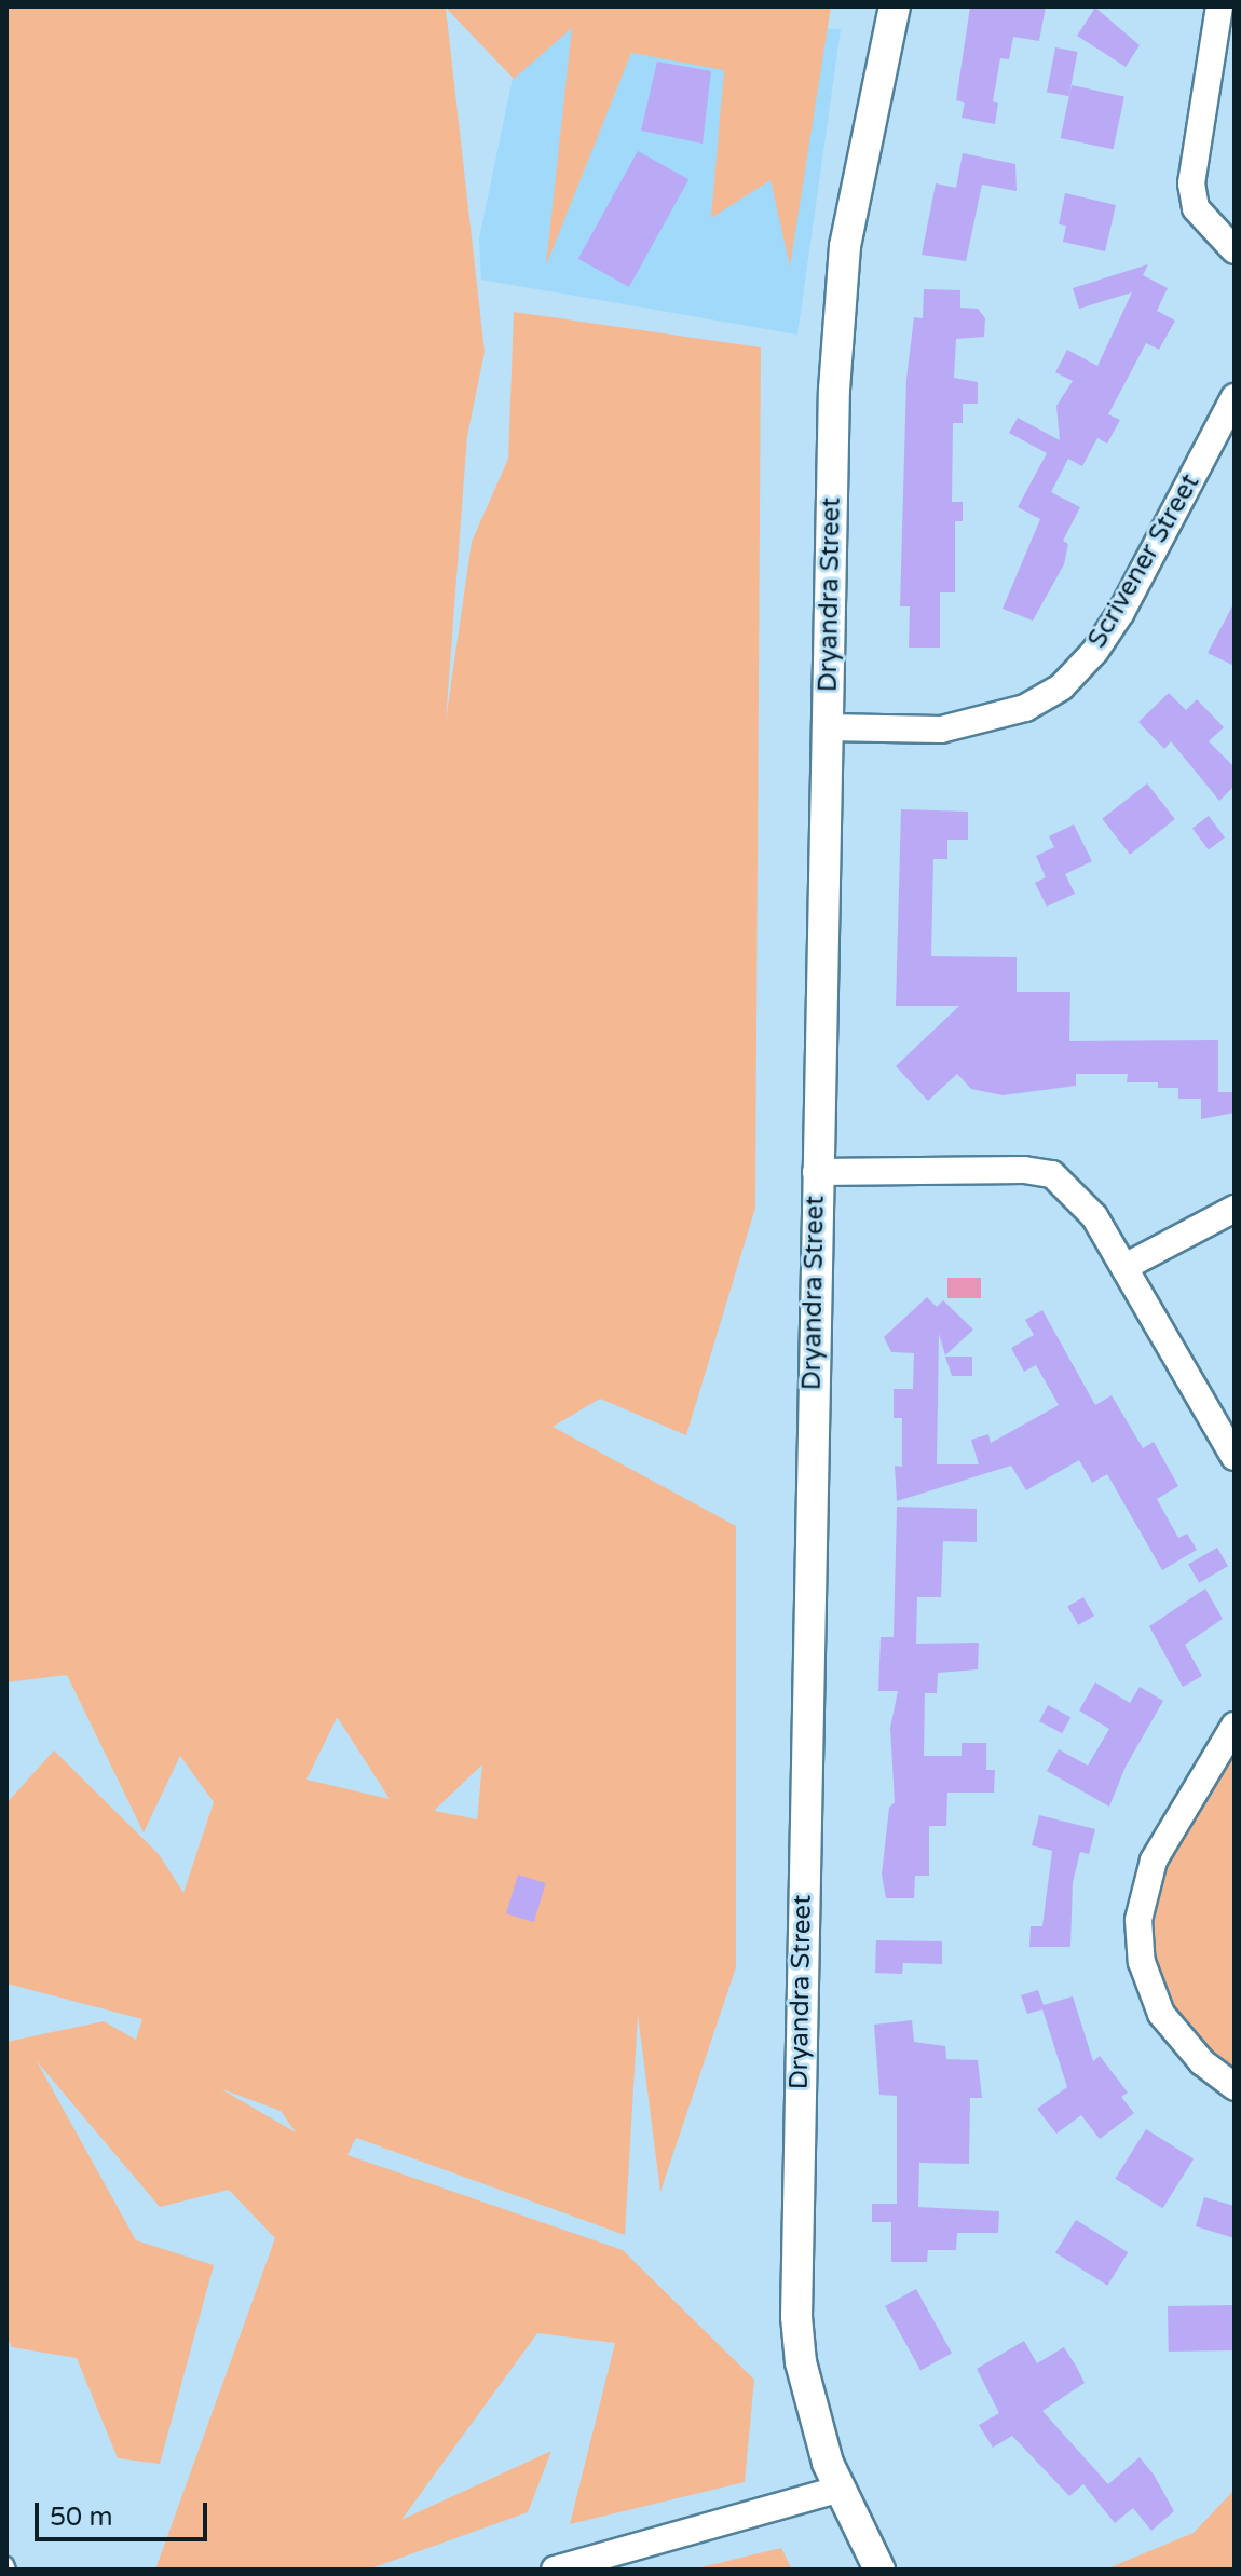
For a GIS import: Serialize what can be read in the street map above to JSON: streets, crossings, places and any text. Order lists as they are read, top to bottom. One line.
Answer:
{"streets":{"street":["Scrivener Street","Dryandra Street"]},"crossings":[["Scrivener Street","Dryandra Street"]],"scale_bar":"50 m"}
